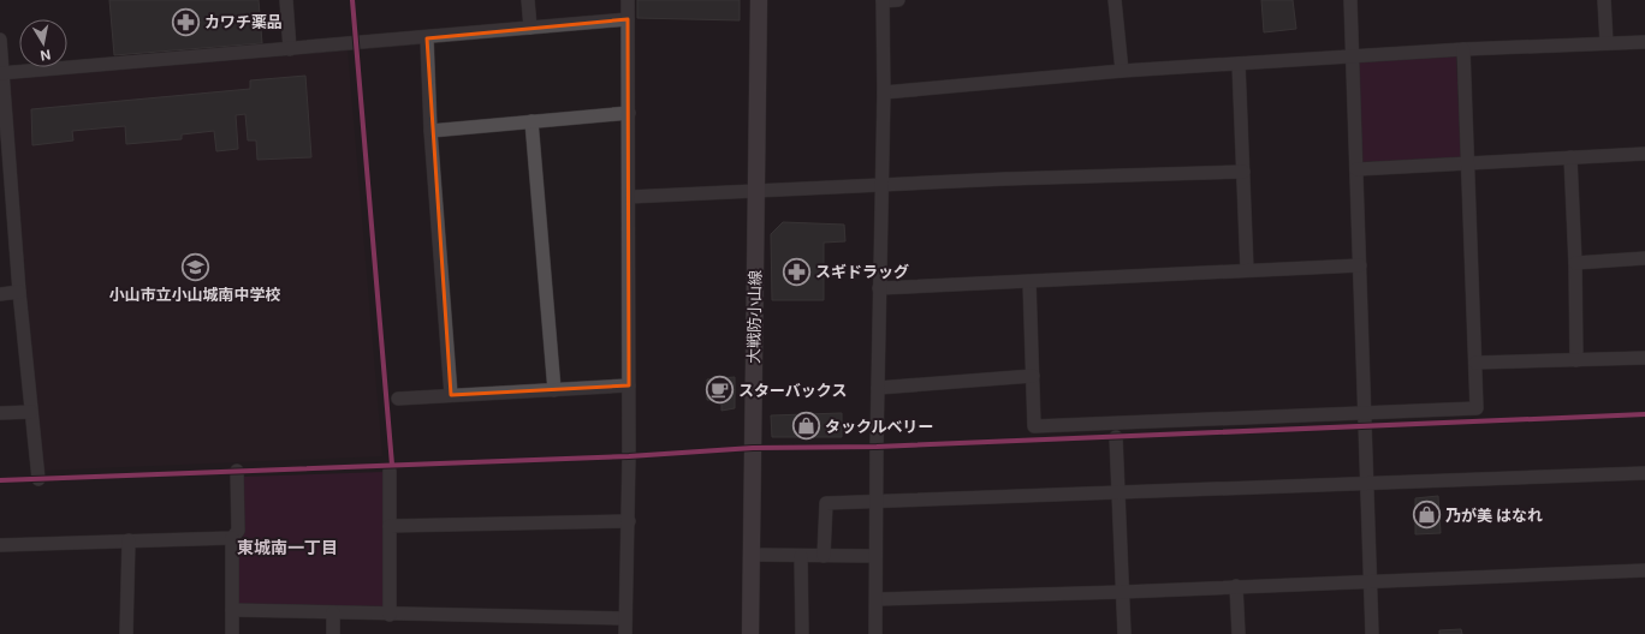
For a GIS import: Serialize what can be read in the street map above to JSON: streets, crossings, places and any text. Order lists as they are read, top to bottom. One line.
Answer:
{"streets":{"main road":["大戦防小山線"]},"districts":["東城南一丁目"],"places":{"pharmacy":["カワチ薬品","スギドラッグ"],"school or university":["小山市立小山城南中学校"],"cafe":["スターバックス"],"shop":["タックルベリー","乃が美 はなれ"]},"north":"bottom"}
